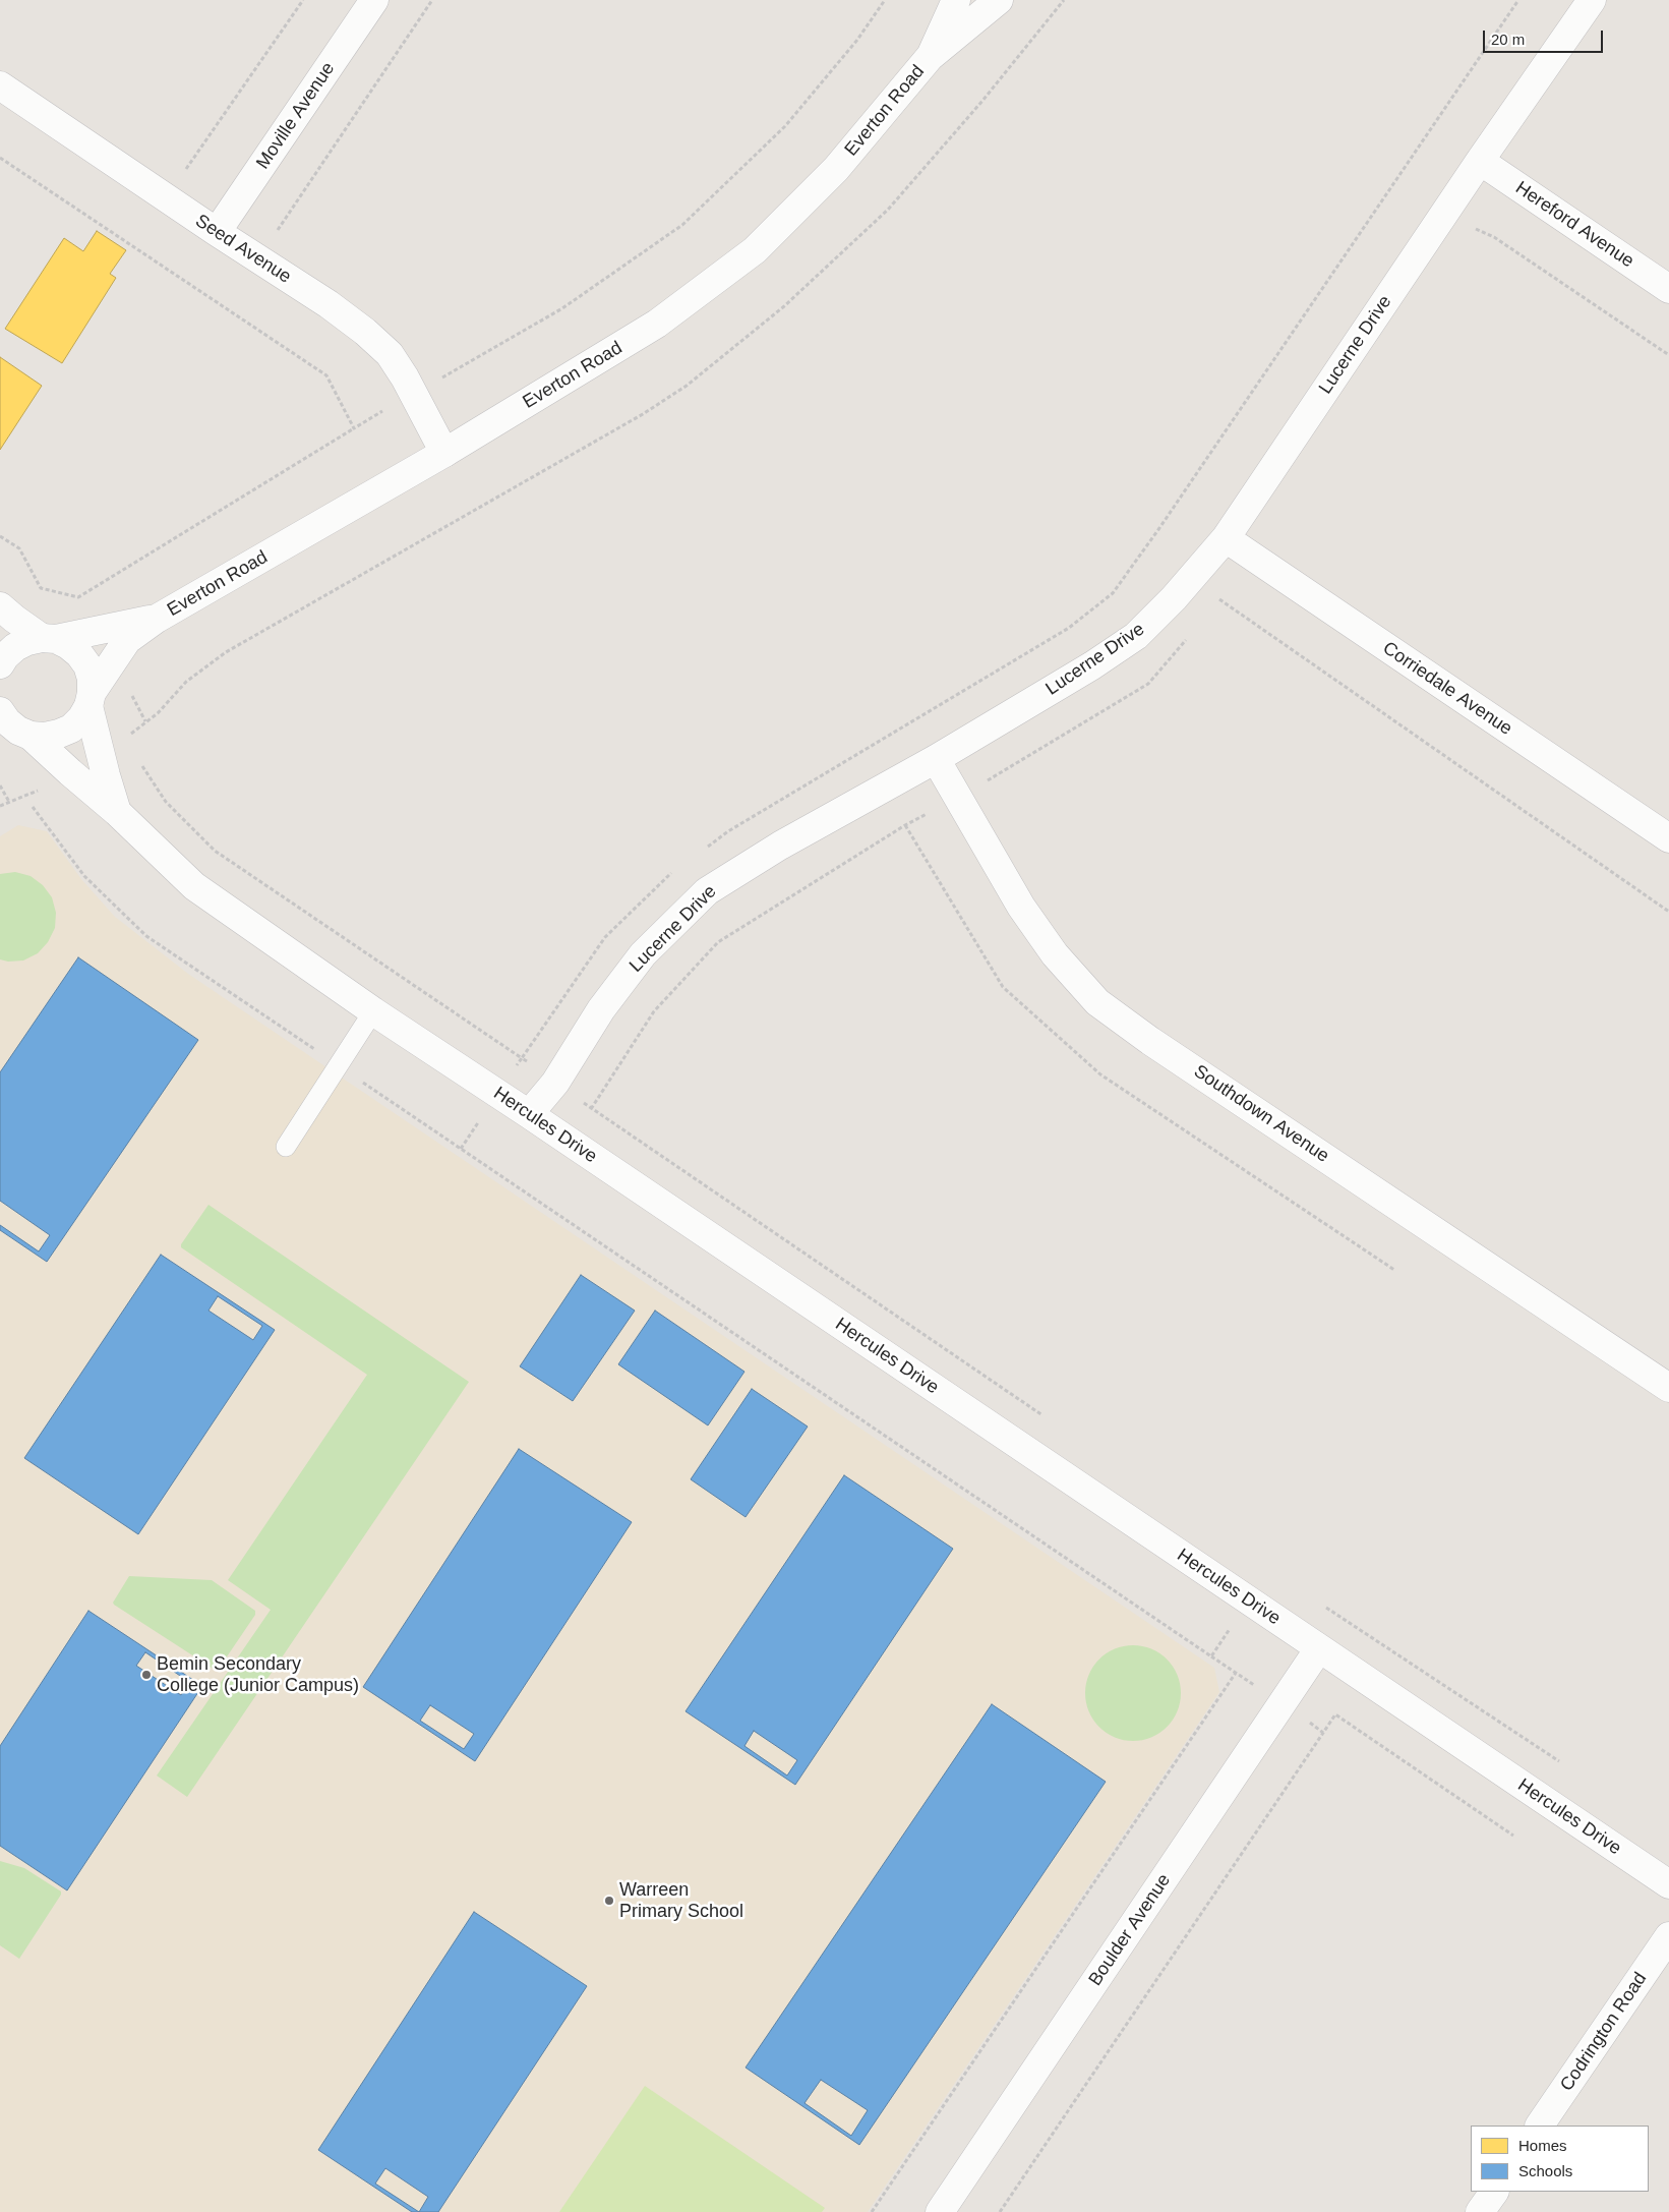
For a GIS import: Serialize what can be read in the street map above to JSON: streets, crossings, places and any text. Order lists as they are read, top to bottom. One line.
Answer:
{"streets":{"street":["Everton Road","Moville Avenue","Hereford Avenue","Seed Avenue","Lucerne Drive","Corriedale Avenue","Southdown Avenue","Hercules Drive","Boulder Avenue","Codrington Road"]},"crossings":[["Everton Road","Seed Avenue"],["Everton Road","Hercules Drive"],["Moville Avenue","Seed Avenue"],["Hereford Avenue","Lucerne Drive"],["Lucerne Drive","Corriedale Avenue"],["Lucerne Drive","Southdown Avenue"],["Lucerne Drive","Hercules Drive"],["Hercules Drive","Boulder Avenue"]],"places":["Bemin Secondary College (Junior Campus)","Warreen Primary School"],"legend":["Homes","Schools"],"scale_bar":"20 m"}
